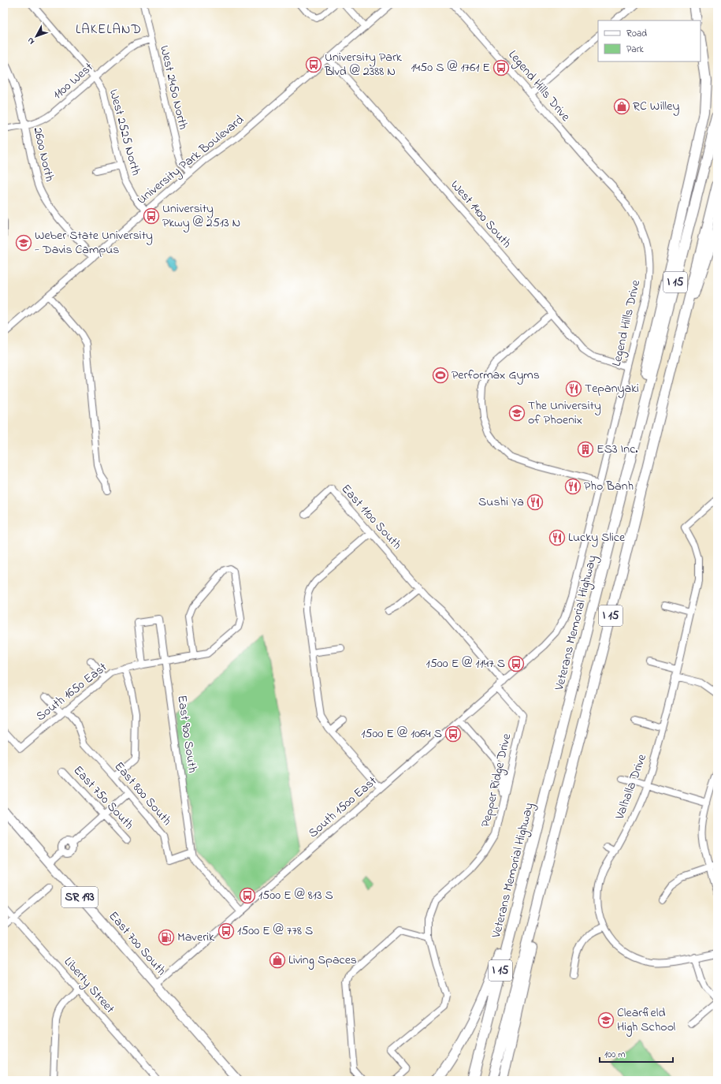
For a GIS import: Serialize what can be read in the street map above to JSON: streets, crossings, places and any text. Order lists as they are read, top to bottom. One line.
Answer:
{"streets":{"highway":["I 15","Veterans Memorial Highway"],"main road":["SR 193","East 700 South"],"street":["1100 West","Legend Hills Drive","West 2450 North","West 2525 North","2600 North","University Park Boulevard","West 1400 South","East 1100 South","South 1650 East","East 900 South","Pepper Ridge Drive","Valhalla Drive","East 800 South","East 750 South","South 1500 East","Liberty Street"]},"crossings":[["1100 West","West 2450 North"],["1100 West","West 2525 North"],["1100 West","2600 North"],["Legend Hills Drive","West 1400 South"],["Legend Hills Drive","South 1500 East"],["West 2450 North","University Park Boulevard"],["West 2525 North","University Park Boulevard"],["2600 North","University Park Boulevard"],["University Park Boulevard","West 1400 South"],["East 1100 South","South 1500 East"],["South 1650 East","East 900 South"],["South 1650 East","East 800 South"],["East 900 South","East 800 South"],["Pepper Ridge Drive","South 1500 East"],["South 1500 East","East 700 South"]],"districts":["LAKELAND"],"places":{"bus stop":["University Park Blvd @ 2388 N","1450 S @ 1761 E","University Pkwy @ 2513 N","1500 E @ 1147 S","1500 E @ 1064 S","1500 E @ 813 S","1500 E @ 778 S"],"shop":["RC Willey","Living Spaces"],"school or university":["Weber State University - Davis Campus","The University of Phoenix","Clearfield High School"],"sports":["Performax Gyms"],"restaurant":["Tepanyaki","Pho Banh","Sushi Ya","Lucky Slice"],"building":["ES3 Inc."],"fuel station":["Maverik"]},"legend":["Road","Park"],"scale_bar":"100 m","north":"bottom left"}
